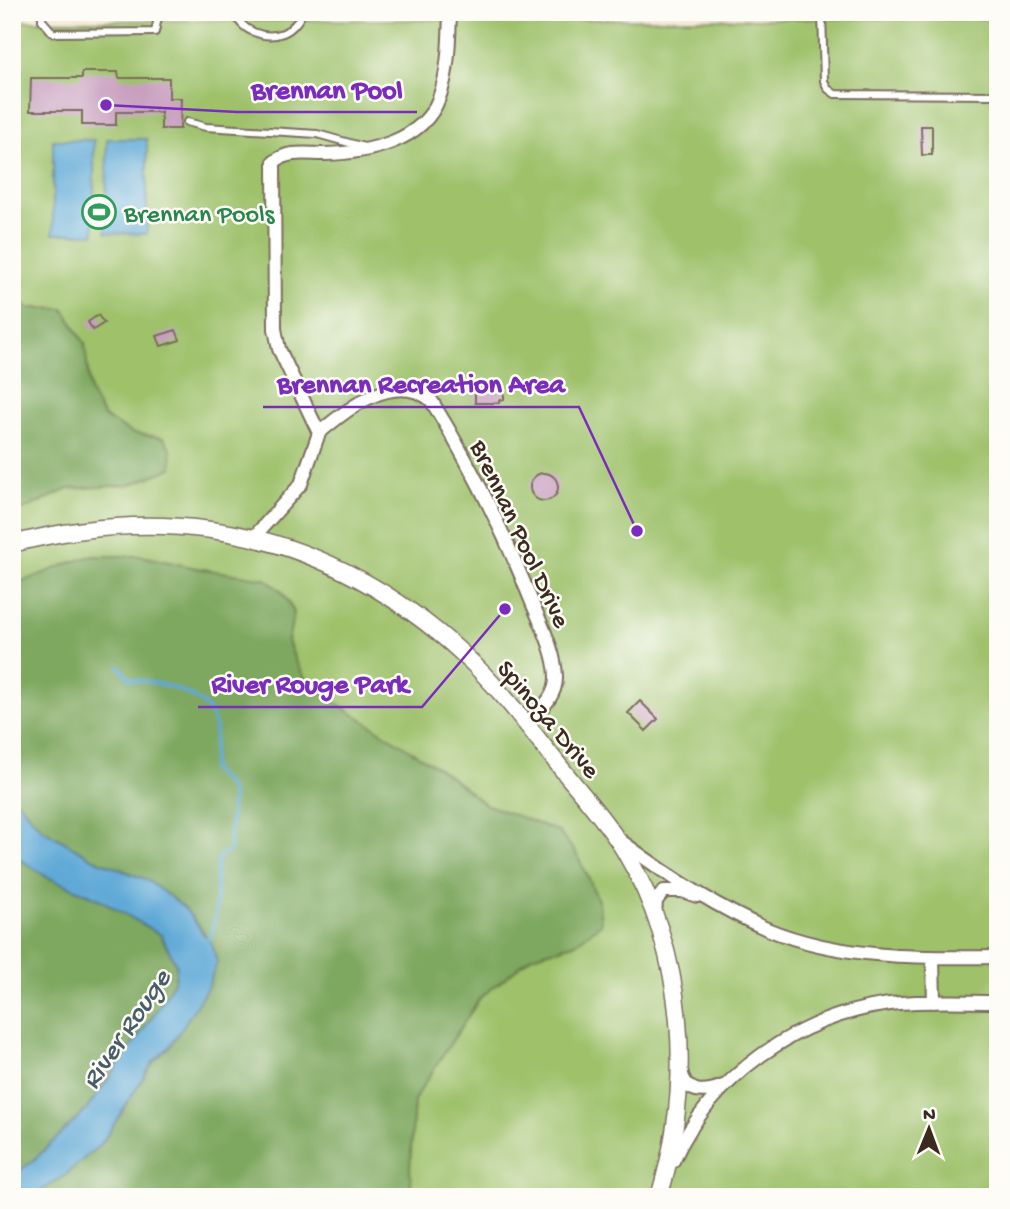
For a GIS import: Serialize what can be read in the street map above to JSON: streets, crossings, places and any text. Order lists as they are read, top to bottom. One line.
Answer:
{"streets":{"street":["Brennan Pool Drive","Spinoza Drive"]},"crossings":[["Brennan Pool Drive","Spinoza Drive"]],"water":["River Rouge"],"places":{"other":["Brennan Pool","Brennan Recreation Area","River Rouge Park"],"sports":["Brennan Pools"]},"north":"top"}
